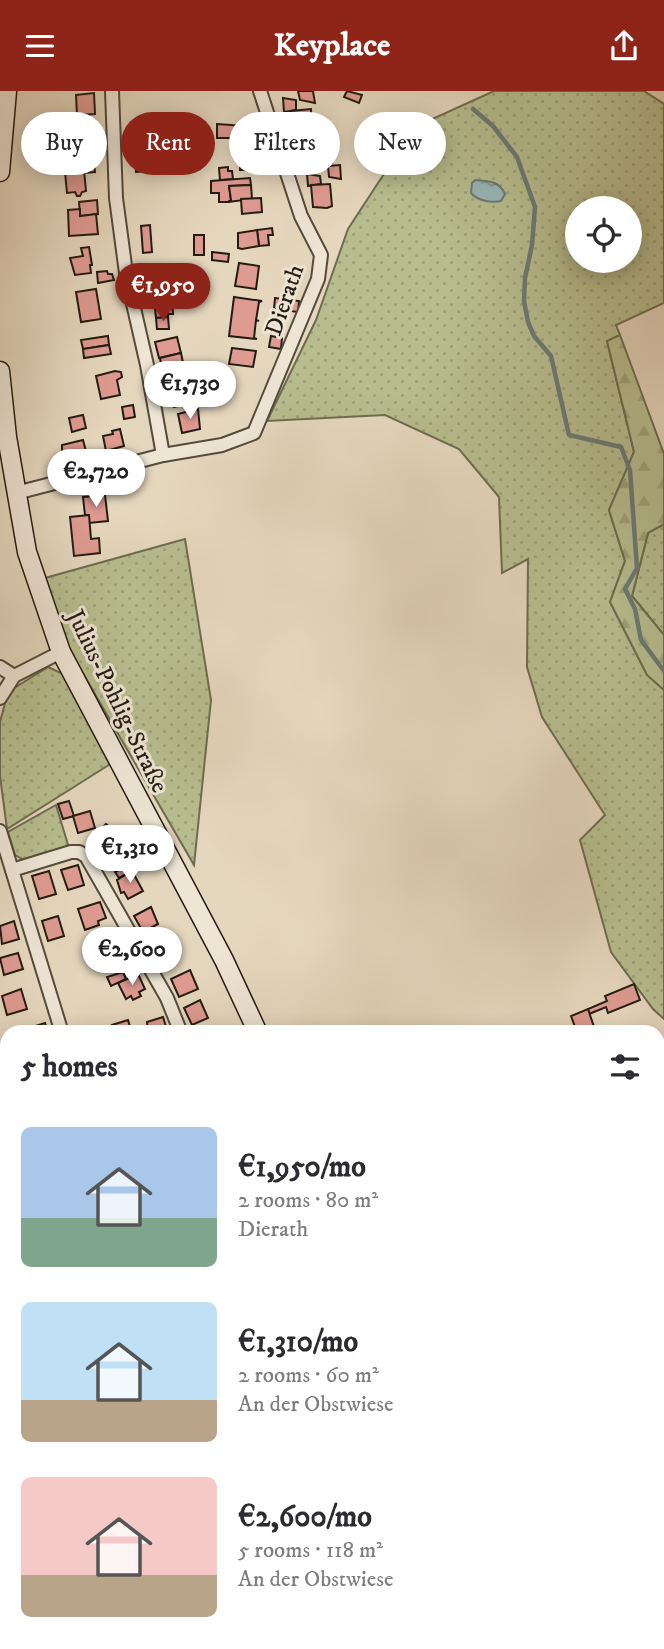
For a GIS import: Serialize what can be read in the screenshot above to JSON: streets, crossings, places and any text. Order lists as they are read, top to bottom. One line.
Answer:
{"streets":{"street":["Dierath","Julius-Pohlig-Straße"]},"crossings":[["Dierath","Julius-Pohlig-Straße"]],"page":{"header":"Keyplace","chip":["Buy","Rent","Filters","New"],"price":["€1,950","€1,730","€2,720","€1,310","€2,600"],"heading":"5 homes","list":[{"name":"€1,950/mo","note":"2 rooms · 80 m² · Dierath"},{"name":"€1,310/mo","note":"2 rooms · 60 m² · An der Obstwiese"},{"name":"€2,600/mo","note":"5 rooms · 118 m² · An der Obstwiese"}]}}
